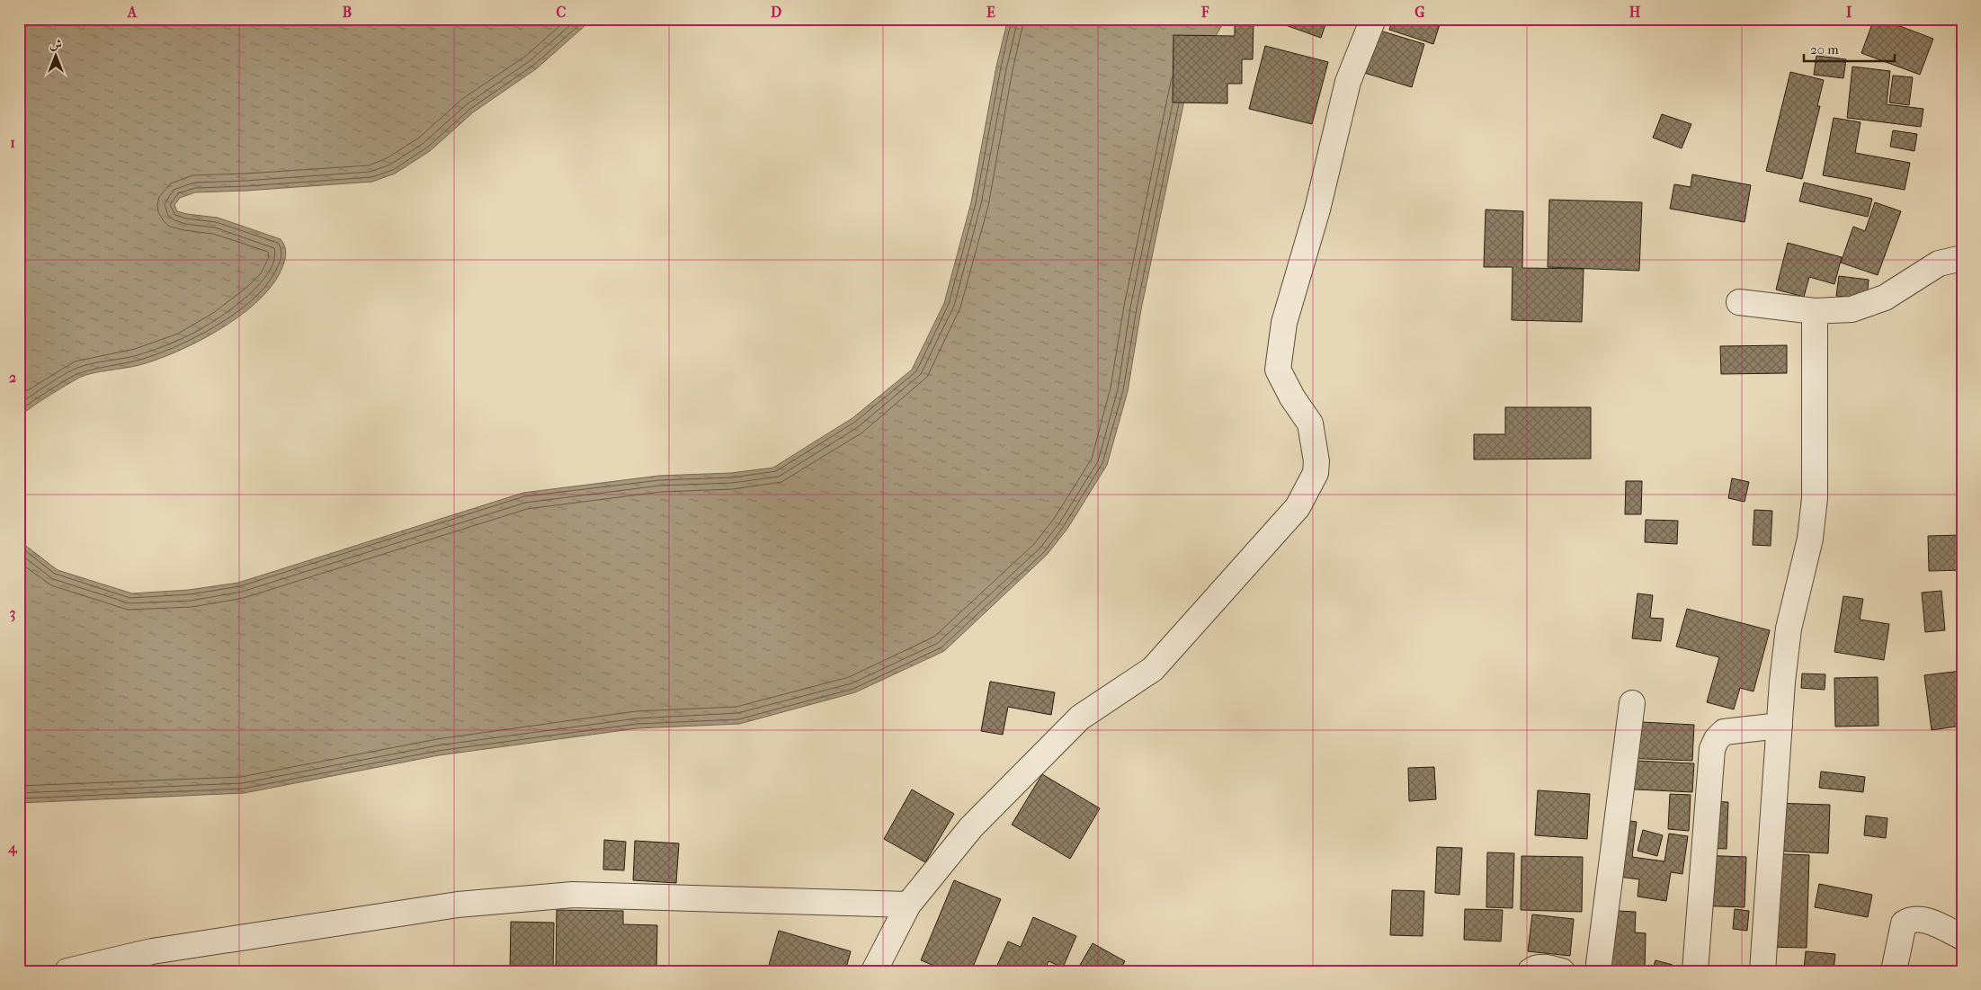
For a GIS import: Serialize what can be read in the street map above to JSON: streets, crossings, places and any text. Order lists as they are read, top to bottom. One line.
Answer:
{"scale_bar":"20 m","north":"top","grid":{"columns":["A","B","C","D","E","F","G","H","I"],"rows":["1","2","3","4"]}}
